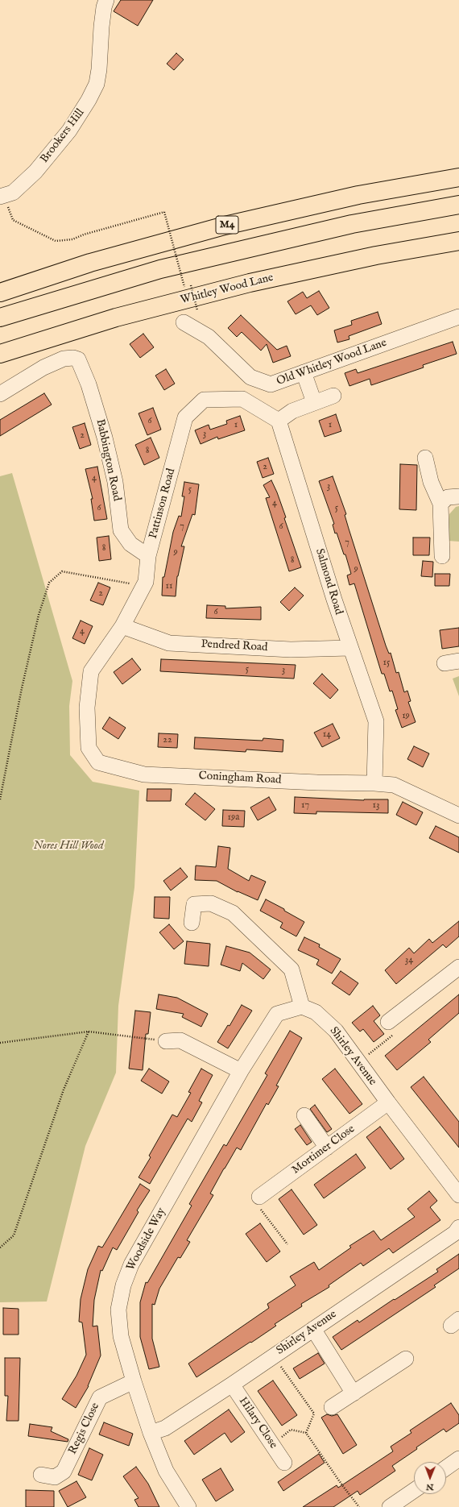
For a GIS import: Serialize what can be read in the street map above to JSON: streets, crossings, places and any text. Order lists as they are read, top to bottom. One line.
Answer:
{"streets":{"main road":["M4","Whitley Wood Lane"],"street":["Brookers Hill","Old Whitley Wood Lane","Babbington Road","Pattinson Road","Salmond Road","Pendred Road","Coningham Road","Shirley Avenue","Mortimer Close","Woodside Way","Hilary Close","Regis Close"]},"crossings":[["Babbington Road","Pattinson Road"],["Pattinson Road","Salmond Road"],["Pattinson Road","Pendred Road"],["Pattinson Road","Coningham Road"],["Salmond Road","Pendred Road"],["Salmond Road","Coningham Road"],["Shirley Avenue","Mortimer Close"],["Shirley Avenue","Woodside Way"],["Shirley Avenue","Hilary Close"],["Woodside Way","Regis Close"]],"parks":["Nores Hill Wood"],"house_numbers":["6","1","1","3","2","8","2","4","3","5","4","6","5","7","6","7","8","9","8","9","11","2","6","4","15","5","3","19","14","22","17","13","19a","34"],"north":"bottom"}
